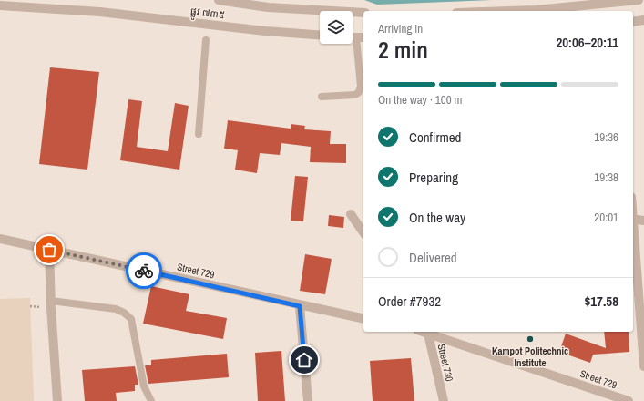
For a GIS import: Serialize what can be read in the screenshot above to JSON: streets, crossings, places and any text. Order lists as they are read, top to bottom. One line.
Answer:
{"streets":{"street":["ផ្លូវ ៧៣៥","Street 729","Street 730"]},"places":["Kampot Politechnic Institute"],"page":{"heading":["2 min","Arriving in","20:06–20:11"],"panel":["Order #7932","$17.58"],"bar":"On the way · 100 m","list":[["Confirmed","19:36"],["Preparing","19:38"],["On the way","20:01"],"Delivered"]}}
